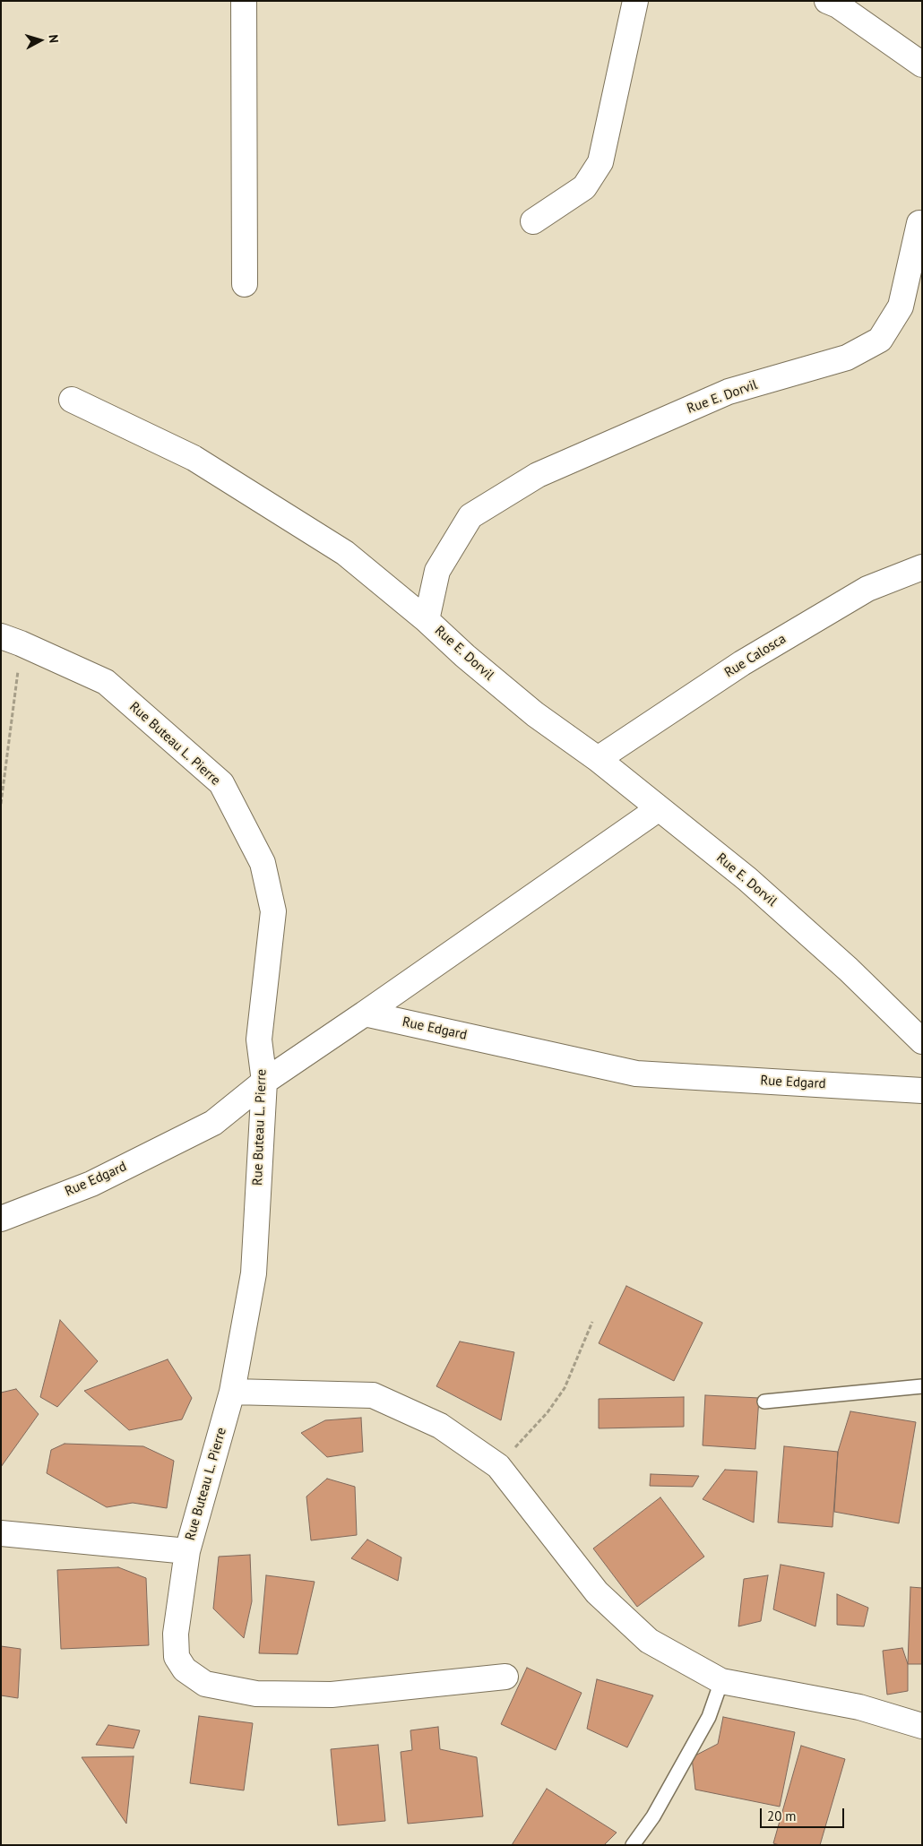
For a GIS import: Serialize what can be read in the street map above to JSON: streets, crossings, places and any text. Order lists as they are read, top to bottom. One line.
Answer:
{"streets":{"street":["Rue E. Dorvil","Rue Calosca","Rue Buteau L. Pierre","Rue Edgard"]},"crossings":[["Rue E. Dorvil","Rue Calosca"],["Rue Buteau L. Pierre","Rue Edgard"]],"scale_bar":"20 m","north":"right"}
